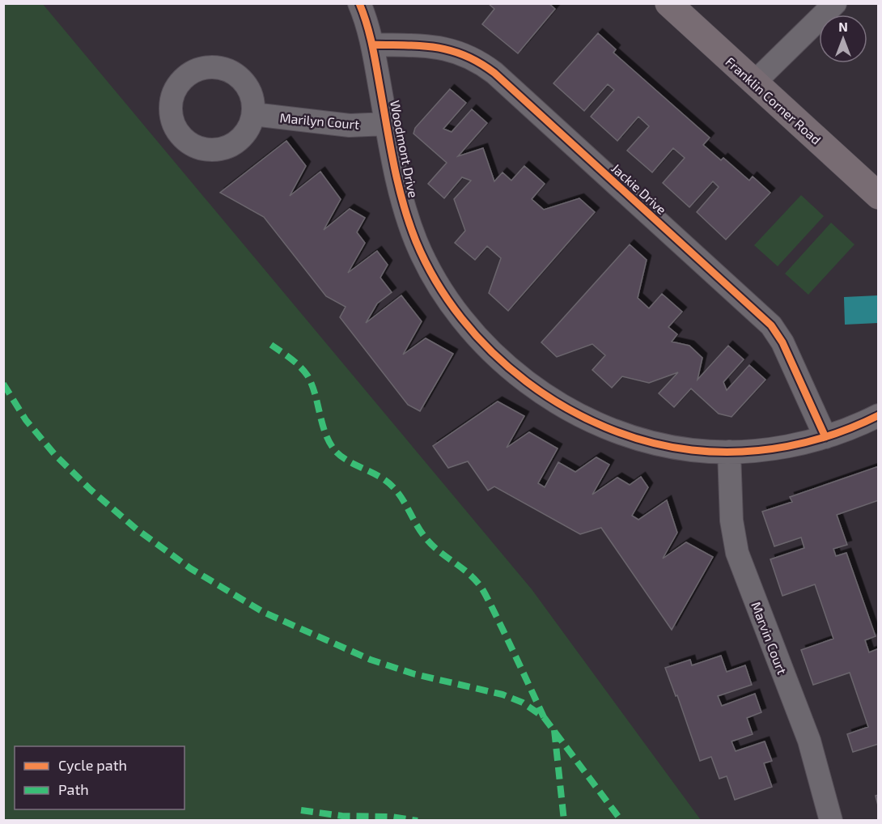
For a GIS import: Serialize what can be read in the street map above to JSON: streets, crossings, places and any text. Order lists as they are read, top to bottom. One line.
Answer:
{"streets":{"main road":["Franklin Corner Road"],"street":["Marilyn Court","Woodmont Drive","Jackie Drive","Marvin Court"]},"crossings":[["Marilyn Court","Woodmont Drive"],["Woodmont Drive","Jackie Drive"],["Woodmont Drive","Marvin Court"]],"legend":["Cycle path","Path"],"north":"top"}
